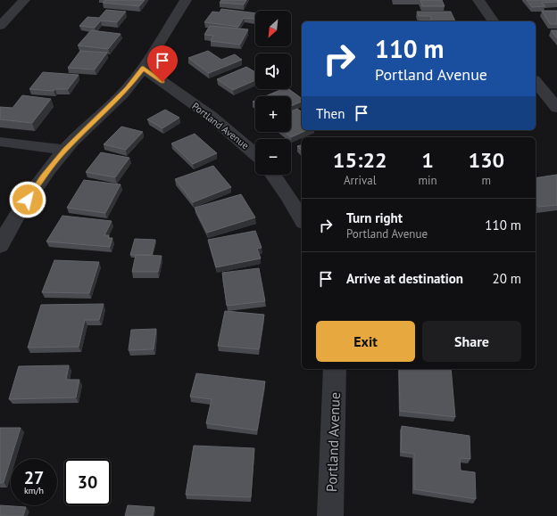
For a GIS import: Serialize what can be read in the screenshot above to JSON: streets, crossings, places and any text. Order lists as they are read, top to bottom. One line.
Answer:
{"streets":{"street":["Portland Avenue"]},"north":"bottom left","page":{"map_buttons":["+","−"],"turn":["110 m","Portland Avenue"],"then":"Then","eta":["15:22","Arrival","1","min","130","m"],"list":[{"name":"Turn right","note":"Portland Avenue","value":"110 m"},{"name":"Arrive at destination","value":"20 m"}],"buttons":["Exit","Share"],"speed":"27 km/h","limit":"30"}}
